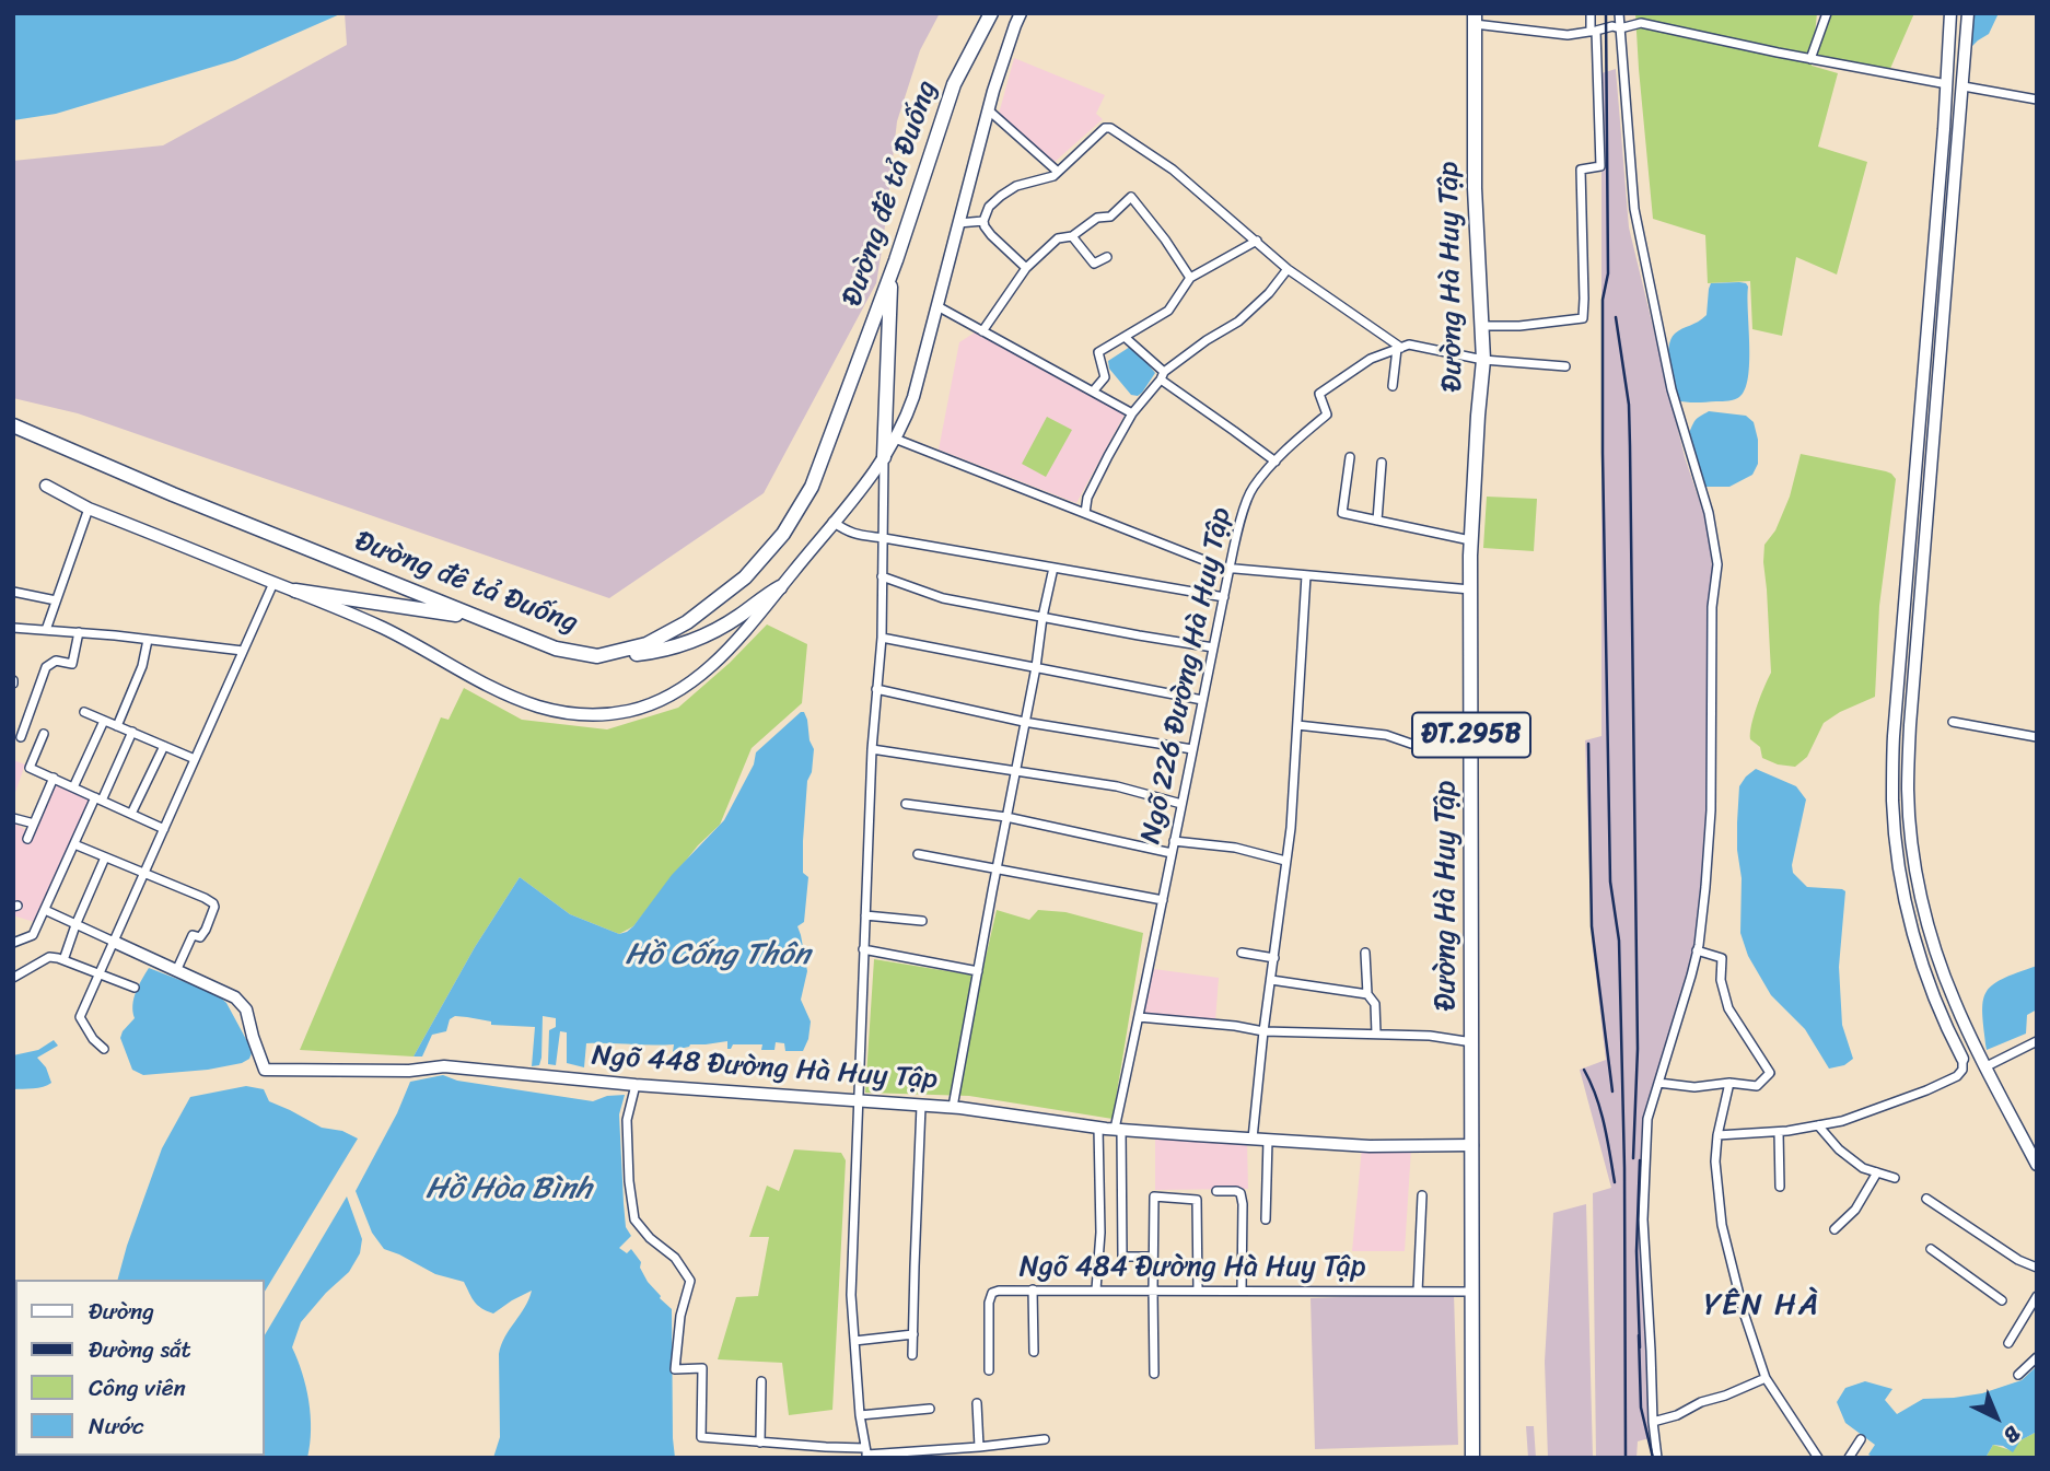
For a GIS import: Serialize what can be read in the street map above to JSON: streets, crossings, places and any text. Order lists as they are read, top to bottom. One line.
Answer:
{"streets":{"main road":["Đường đê tả Đuống","Đường Hà Huy Tập","ĐT.295B"],"street":["Ngõ 226 Đường Hà Huy Tập","Ngõ 448 Đường Hà Huy Tập","Ngõ 484 Đường Hà Huy Tập"]},"crossings":[["Đường Hà Huy Tập","Ngõ 226 Đường Hà Huy Tập"],["Đường Hà Huy Tập","Ngõ 448 Đường Hà Huy Tập"],["Đường Hà Huy Tập","Ngõ 484 Đường Hà Huy Tập"],["Ngõ 226 Đường Hà Huy Tập","Ngõ 448 Đường Hà Huy Tập"]],"districts":["YÊN HÀ"],"water":["Hồ Cống Thôn","Hồ Hòa Bình"],"legend":["Đường","Đường sắt","Công viên","Nước"],"north":"bottom right"}
